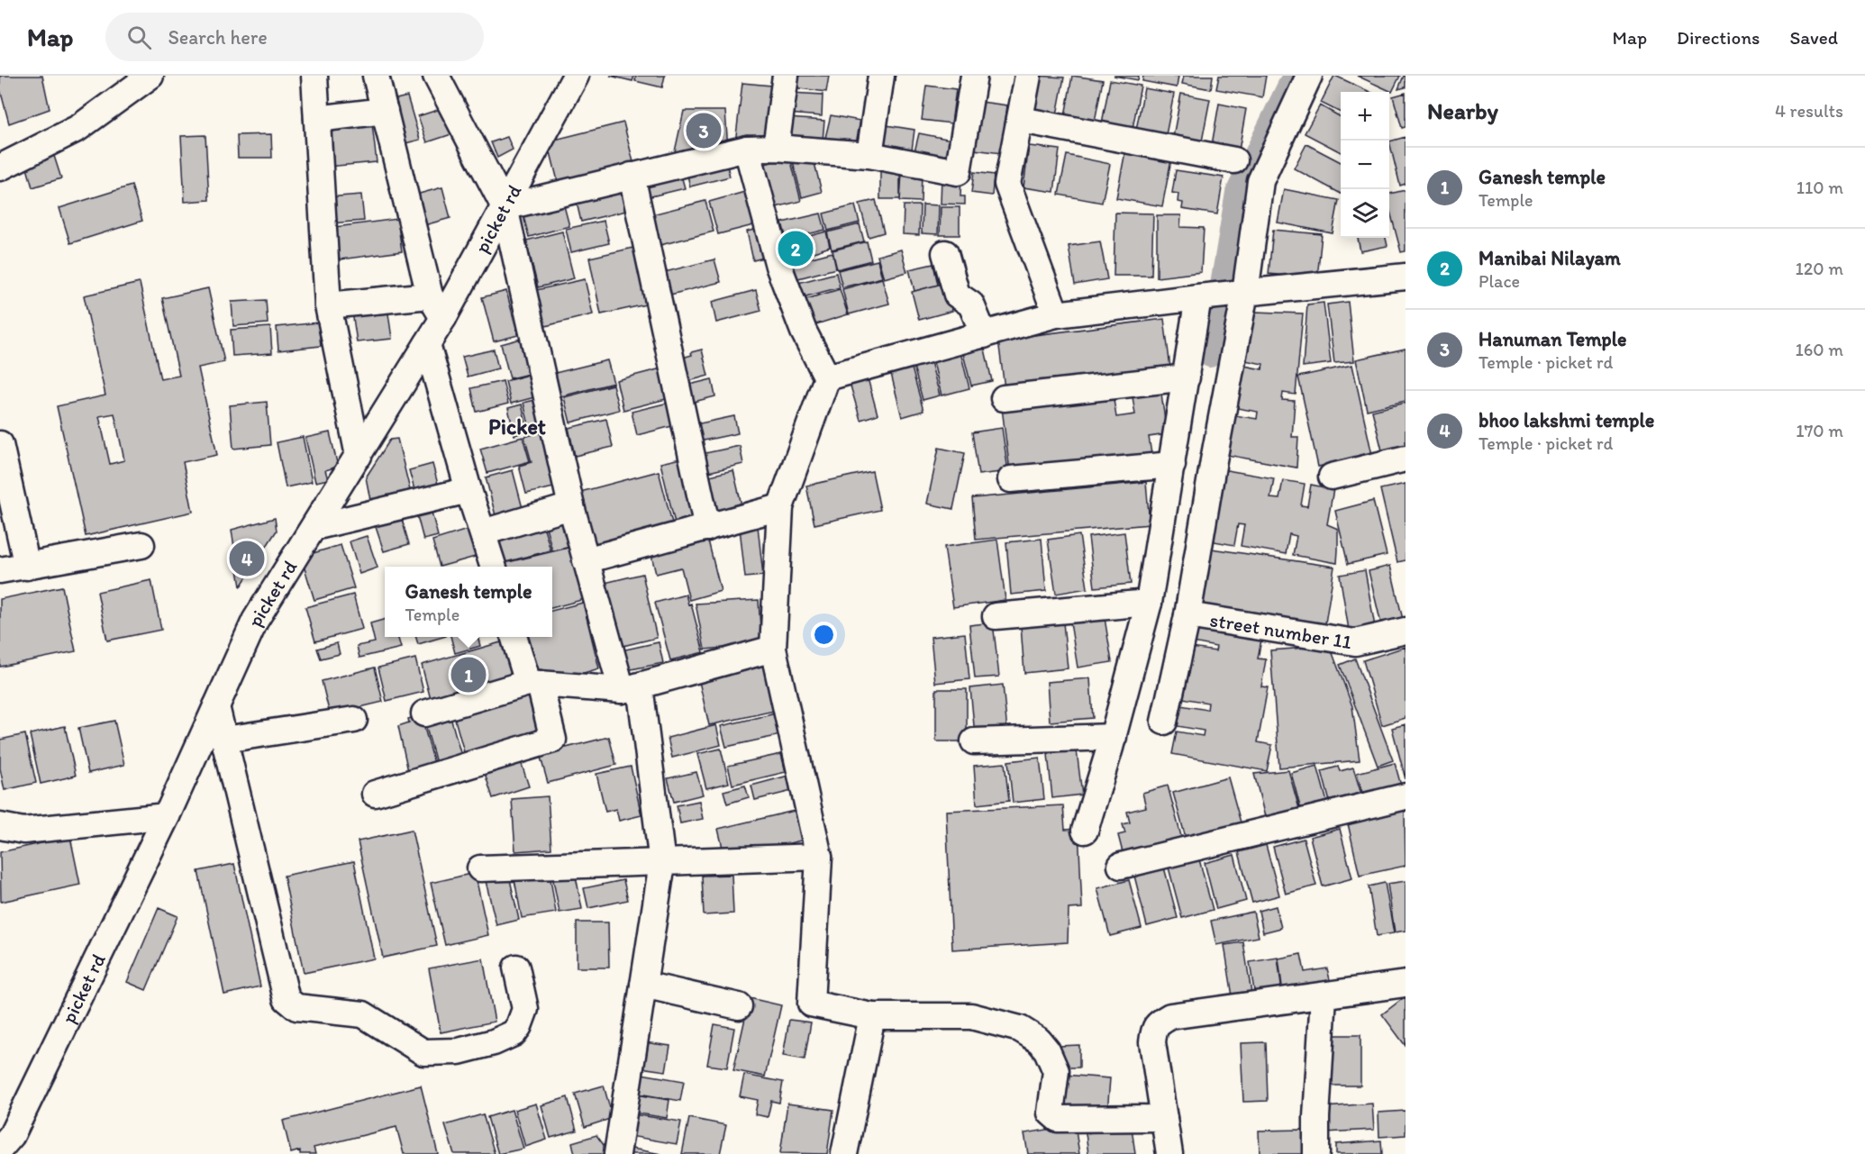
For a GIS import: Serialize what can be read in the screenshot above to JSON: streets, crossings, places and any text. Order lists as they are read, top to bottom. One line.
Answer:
{"streets":{"street":["picket rd","street number 11"]},"districts":["Picket"],"page":{"header":"Map","search":"Search here","nav":["Map","Directions","Saved"],"heading":["Nearby","4 results"],"map_buttons":["+","−"],"pins":["3","2","4","1"],"list":[{"mark":"1","name":"Ganesh temple","note":"Temple","value":"110 m"},{"mark":"2","name":"Manibai Nilayam","note":"Place","value":"120 m"},{"mark":"3","name":"Hanuman Temple","note":"Temple · picket rd","value":"160 m"},{"mark":"4","name":"bhoo lakshmi temple","note":"Temple · picket rd","value":"170 m"}],"popup":["Ganesh temple","Temple"]}}
